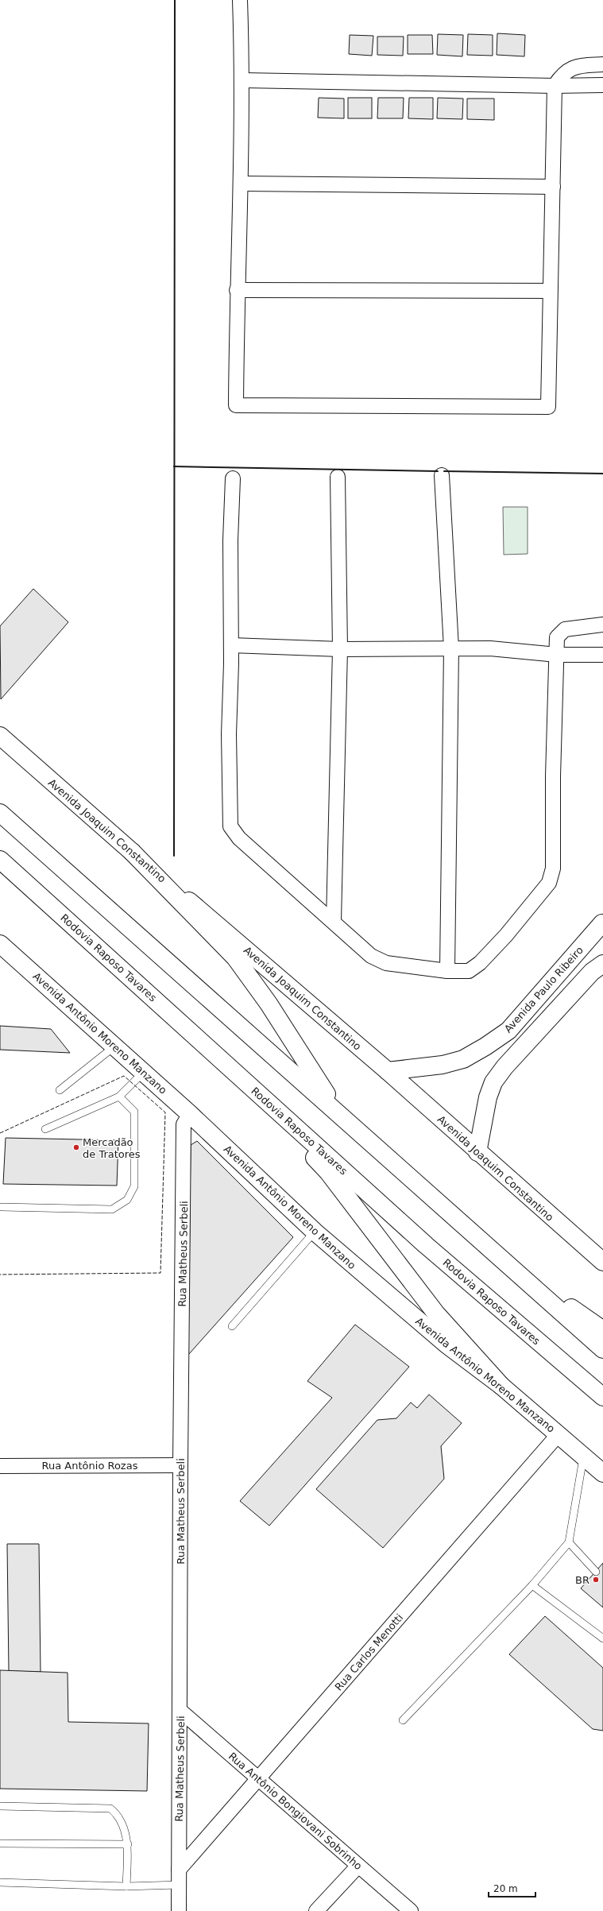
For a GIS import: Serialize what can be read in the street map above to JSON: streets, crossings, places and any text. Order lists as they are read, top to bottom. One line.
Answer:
{"streets":{"main road":["Avenida Joaquim Constantino","Rodovia Raposo Tavares","Avenida Paulo Ribeiro","Avenida Antônio Moreno Manzano"],"street":["Rua Matheus Serbeli","Rua Antônio Rozas","Rua Carlos Menotti","Rua Antônio Bongiovani Sobrinho"]},"crossings":[["Avenida Joaquim Constantino","Avenida Paulo Ribeiro"],["Avenida Antônio Moreno Manzano","Rua Matheus Serbeli"],["Avenida Antônio Moreno Manzano","Rua Carlos Menotti"],["Rua Matheus Serbeli","Rua Antônio Rozas"],["Rua Matheus Serbeli","Rua Carlos Menotti"],["Rua Matheus Serbeli","Rua Antônio Bongiovani Sobrinho"],["Rua Carlos Menotti","Rua Antônio Bongiovani Sobrinho"]],"places":["Mercadão de Tratores","BR"],"scale_bar":"20 m"}
